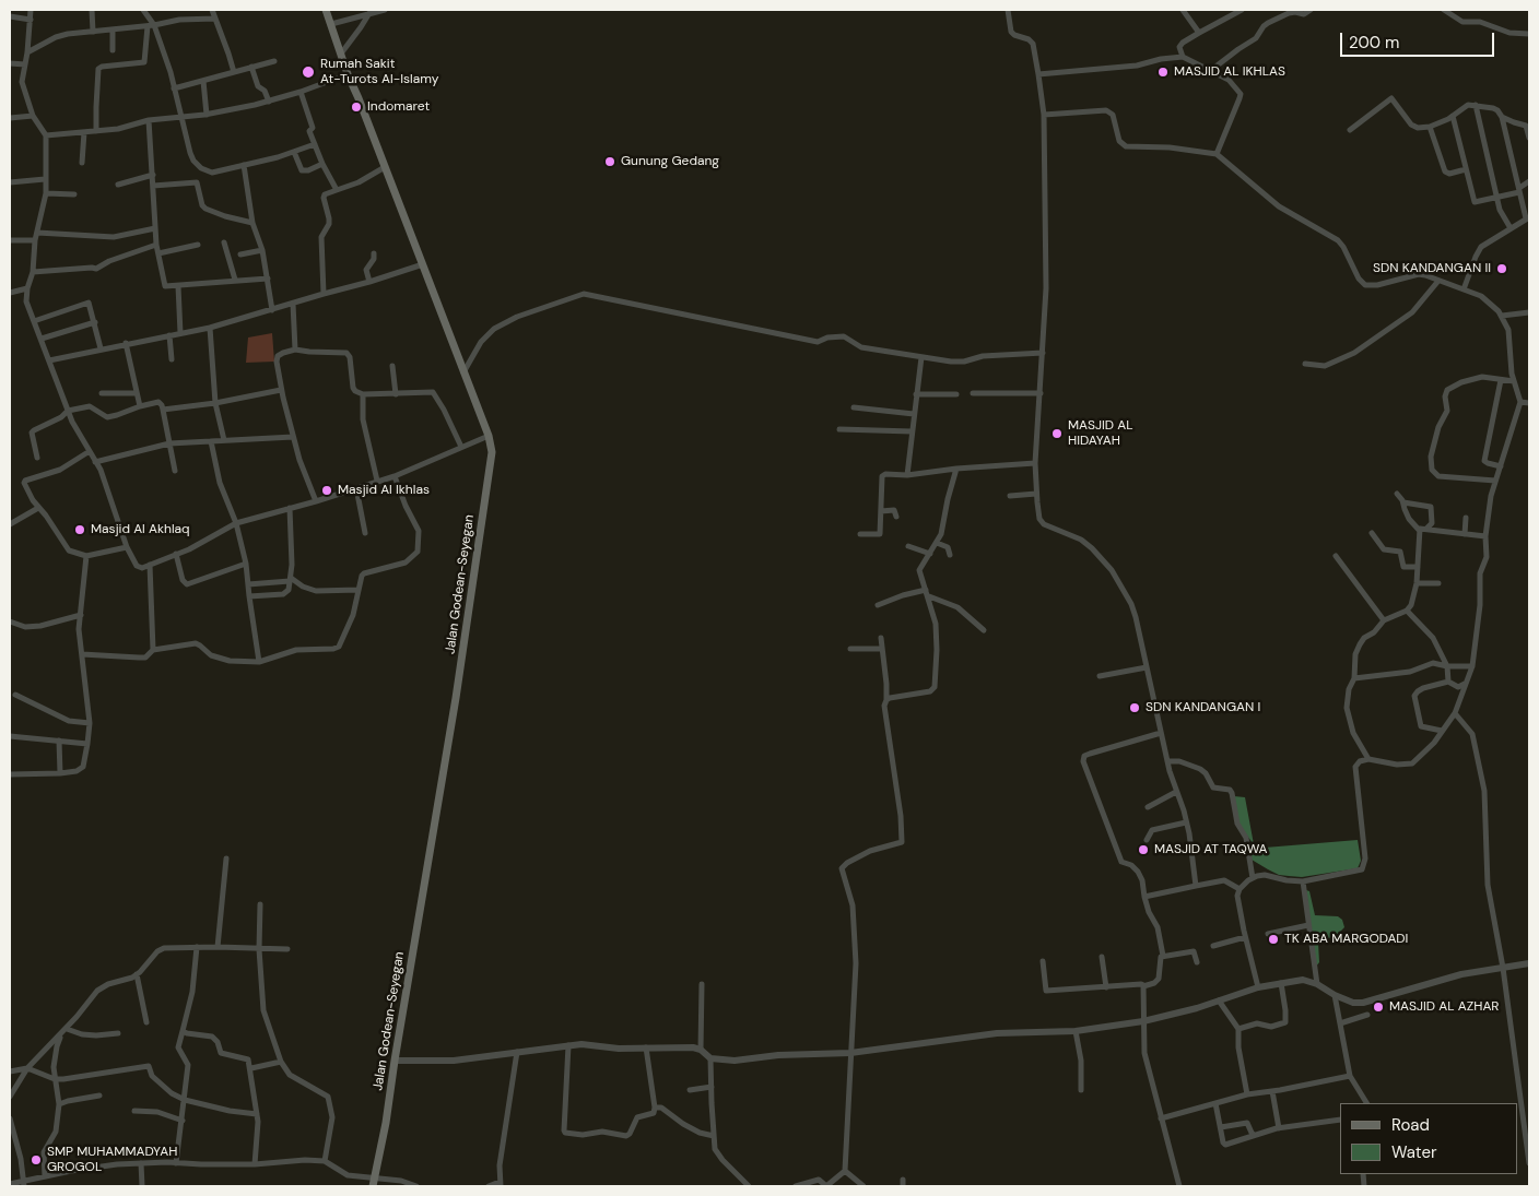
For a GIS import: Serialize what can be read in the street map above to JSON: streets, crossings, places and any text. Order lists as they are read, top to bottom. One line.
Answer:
{"streets":{"main road":["Jalan Godean-Seyegan"]},"places":["Rumah Sakit At-Turots Al-Islamy","MASJID AL IKHLAS","Indomaret","Gunung Gedang","SDN KANDANGAN II","MASJID AL HIDAYAH","Masjid Al Ikhlas","Masjid Al Akhlaq","SDN KANDANGAN I","MASJID AT TAQWA","TK ABA MARGODADI","MASJID AL AZHAR","SMP MUHAMMADYAH GROGOL"],"legend":["Road","Water"],"scale_bar":"200 m"}
